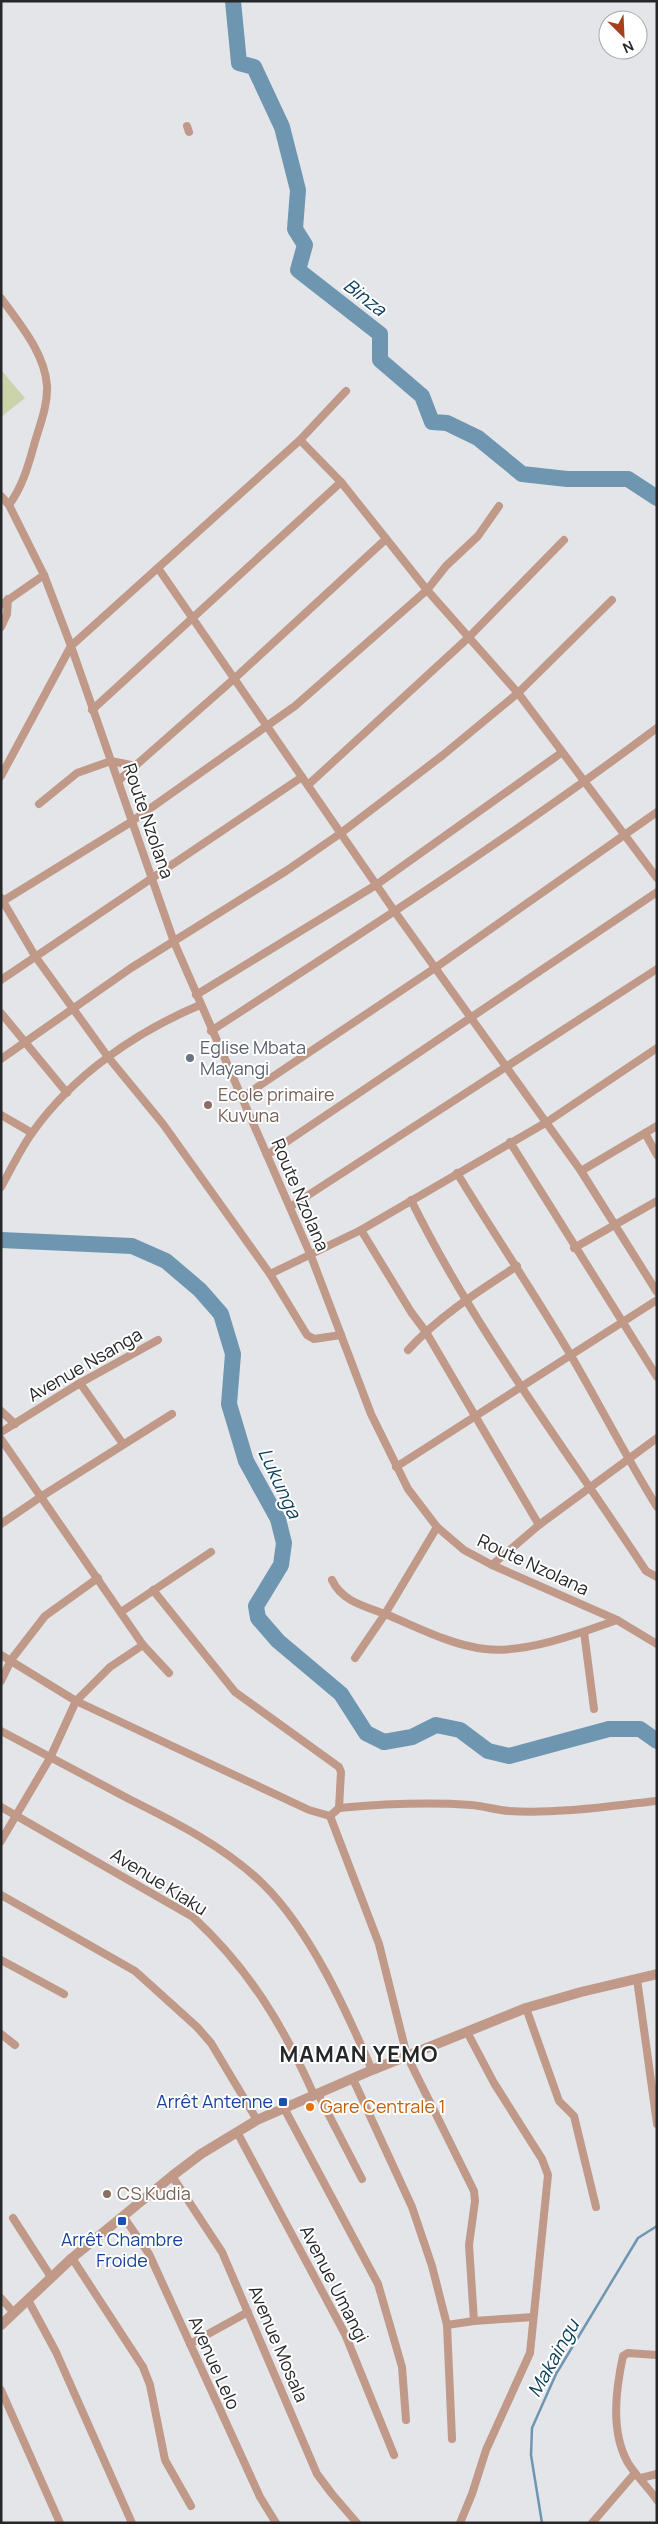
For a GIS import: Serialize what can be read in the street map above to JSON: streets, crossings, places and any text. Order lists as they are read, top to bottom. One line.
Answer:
{"streets":{"street":["Route Nzolana","Avenue Nsanga","Avenue Kiaku","Avenue Umangi","Avenue Mosala","Avenue Lelo"]},"districts":["MAMAN YEMO"],"water":["Binza","Lukunga","Makaingu"],"places":{"other":["Eglise Mbata Mayangi","Ecole primaire Kuvuna","Gare Centrale 1","CS Kudia"],"transit":["Arrêt Antenne","Arrêt Chambre Froide"]},"north":"bottom right"}
